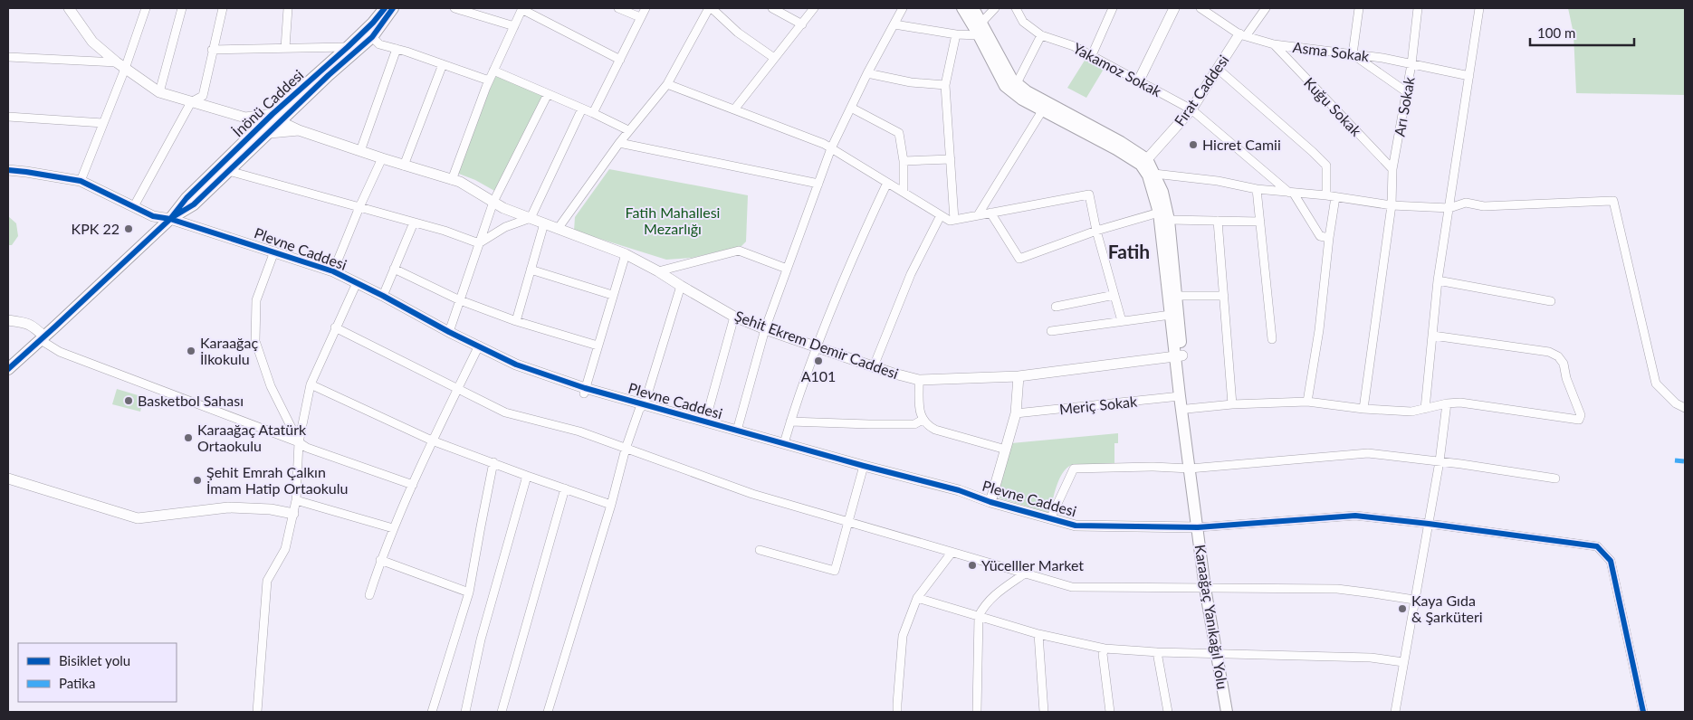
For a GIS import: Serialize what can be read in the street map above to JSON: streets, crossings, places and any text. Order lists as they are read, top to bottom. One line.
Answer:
{"streets":{"main road":["İnönü Caddesi","Karaağaç Yanıkağıl Yolu"],"street":["Asma Sokak","Yakamoz Sokak","Fırat Caddesi","Kuğu Sokak","Arı Sokak","Plevne Caddesi","Şehit Ekrem Demir Caddesi","Meriç Sokak"]},"crossings":[["Asma Sokak","Fırat Caddesi"],["Asma Sokak","Kuğu Sokak"],["Asma Sokak","Arı Sokak"],["Yakamoz Sokak","Fırat Caddesi"],["İnönü Caddesi","Plevne Caddesi"],["Kuğu Sokak","Arı Sokak"],["Plevne Caddesi","Karaağaç Yanıkağıl Yolu"]],"districts":["Fatih"],"parks":["Fatih Mahallesi Mezarlığı"],"places":["Hicret Camii","KPK 22","Karaağaç İlkokulu","A101","Basketbol Sahası","Karaağaç Atatürk Ortaokulu","Şehit Emrah Çalkın İmam Hatip Ortaokulu","Yücelller Market","Kaya Gıda & Şarküteri"],"legend":["Bisiklet yolu","Patika"],"scale_bar":"100 m"}
